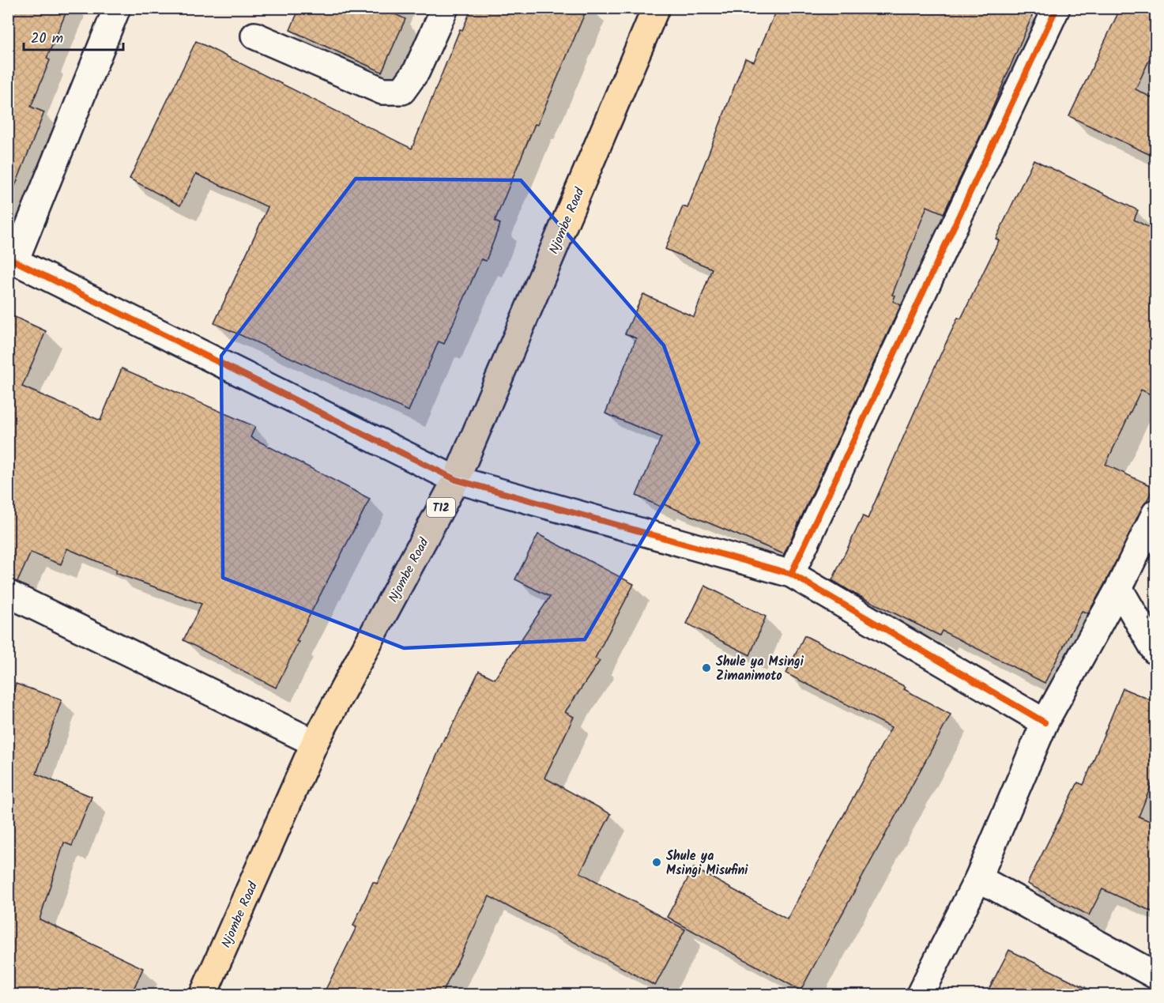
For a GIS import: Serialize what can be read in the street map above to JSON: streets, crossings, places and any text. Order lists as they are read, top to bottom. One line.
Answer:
{"streets":{"highway":["Njombe Road","T12"]},"places":["Shule ya Msingi Zimanimoto","Shule ya Msingi Misufini"],"scale_bar":"20 m"}
